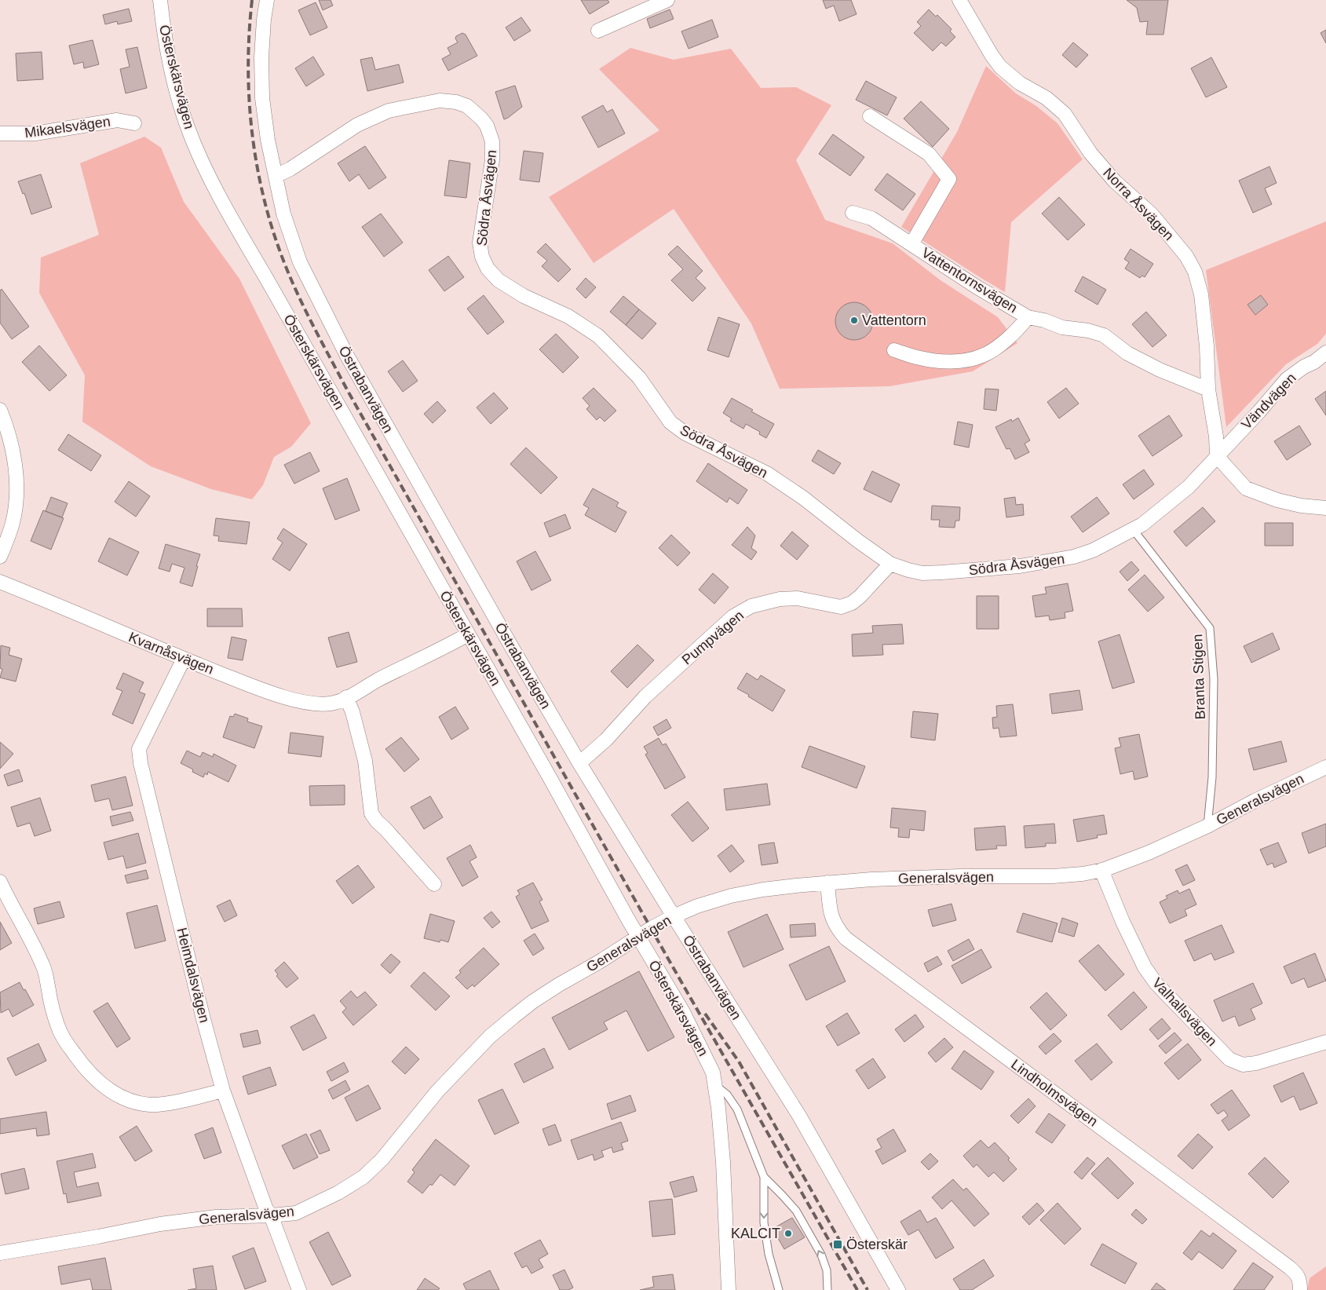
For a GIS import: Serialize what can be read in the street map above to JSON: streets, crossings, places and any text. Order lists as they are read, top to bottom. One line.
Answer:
{"streets":{"street":["Österskärsvägen","Mikaelsvägen","Södra Åsvägen","Norra Åsvägen","Vattentornsvägen","Östrabanvägen","Vändvägen","Pumpvägen","Kvarnåsvägen","Generalsvägen","Heimdalsvägen","Valhallsvägen","Lindholmsvägen"],"lane":["Branta Stigen"]},"crossings":[["Österskärsvägen","Kvarnåsvägen"],["Österskärsvägen","Generalsvägen"],["Södra Åsvägen","Norra Åsvägen"],["Södra Åsvägen","Östrabanvägen"],["Södra Åsvägen","Vändvägen"],["Södra Åsvägen","Pumpvägen"],["Södra Åsvägen","Branta Stigen"],["Norra Åsvägen","Vattentornsvägen"],["Norra Åsvägen","Vändvägen"],["Östrabanvägen","Pumpvägen"],["Östrabanvägen","Generalsvägen"],["Kvarnåsvägen","Heimdalsvägen"],["Branta Stigen","Generalsvägen"],["Generalsvägen","Heimdalsvägen"],["Generalsvägen","Valhallsvägen"],["Generalsvägen","Lindholmsvägen"]],"places":{"other":["Vattentorn","KALCIT"],"transit":["Österskär"]}}
